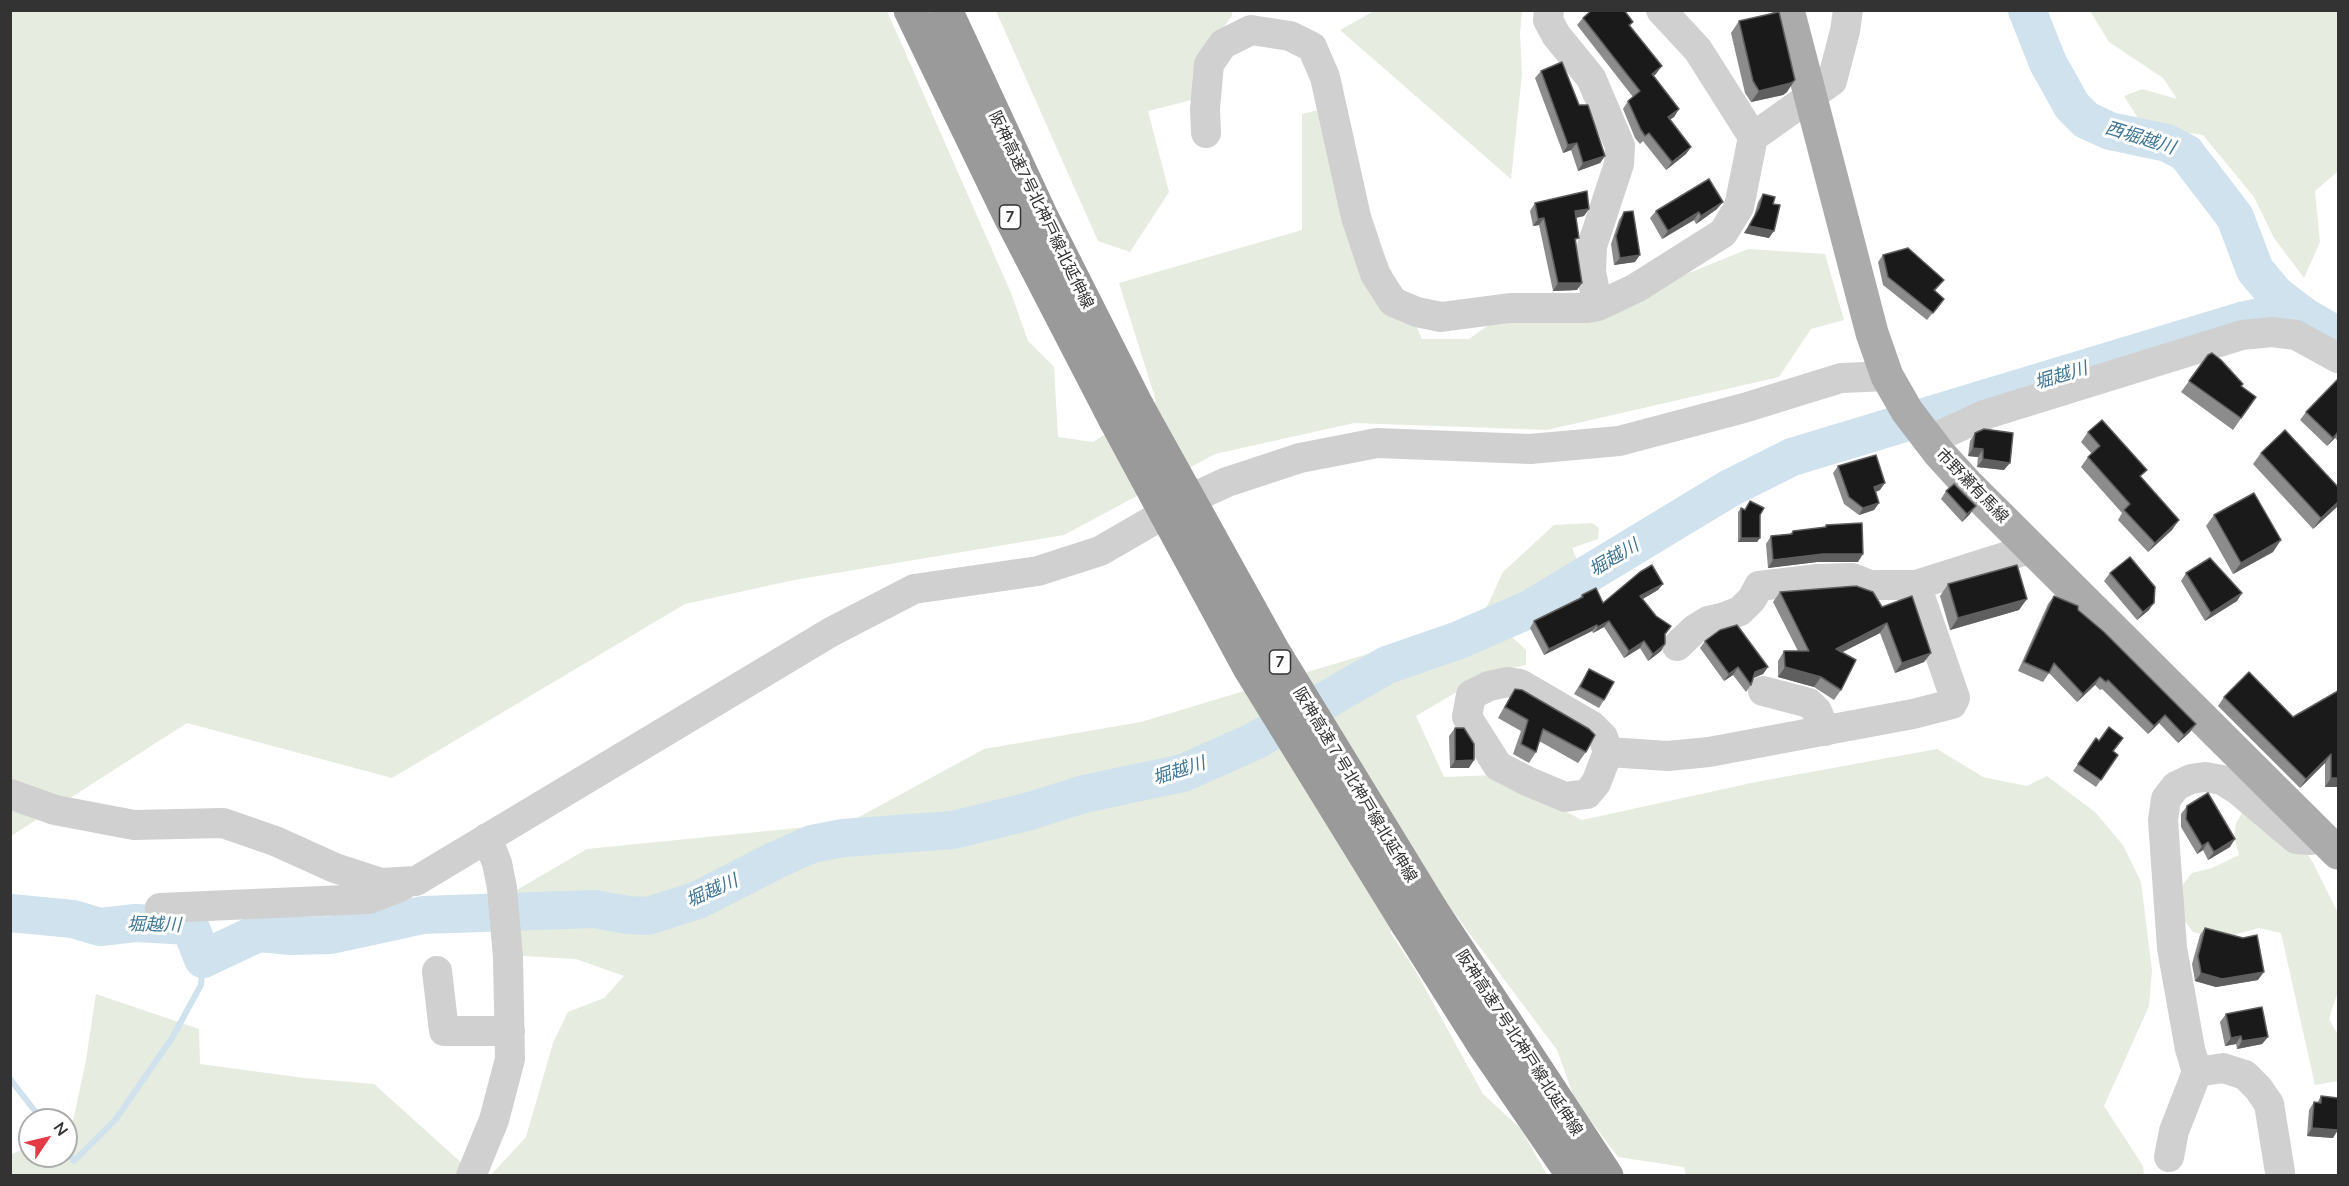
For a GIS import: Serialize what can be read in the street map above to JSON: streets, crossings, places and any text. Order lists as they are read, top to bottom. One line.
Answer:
{"streets":{"highway":["阪神高速7号北神戸線北延伸線","7","阪神高速７号北神戸線北延伸線"],"main road":["市野瀬有馬線"]},"crossings":[["阪神高速7号北神戸線北延伸線","阪神高速７号北神戸線北延伸線"]],"water":["西堀越川","堀越川"],"north":"top right"}
